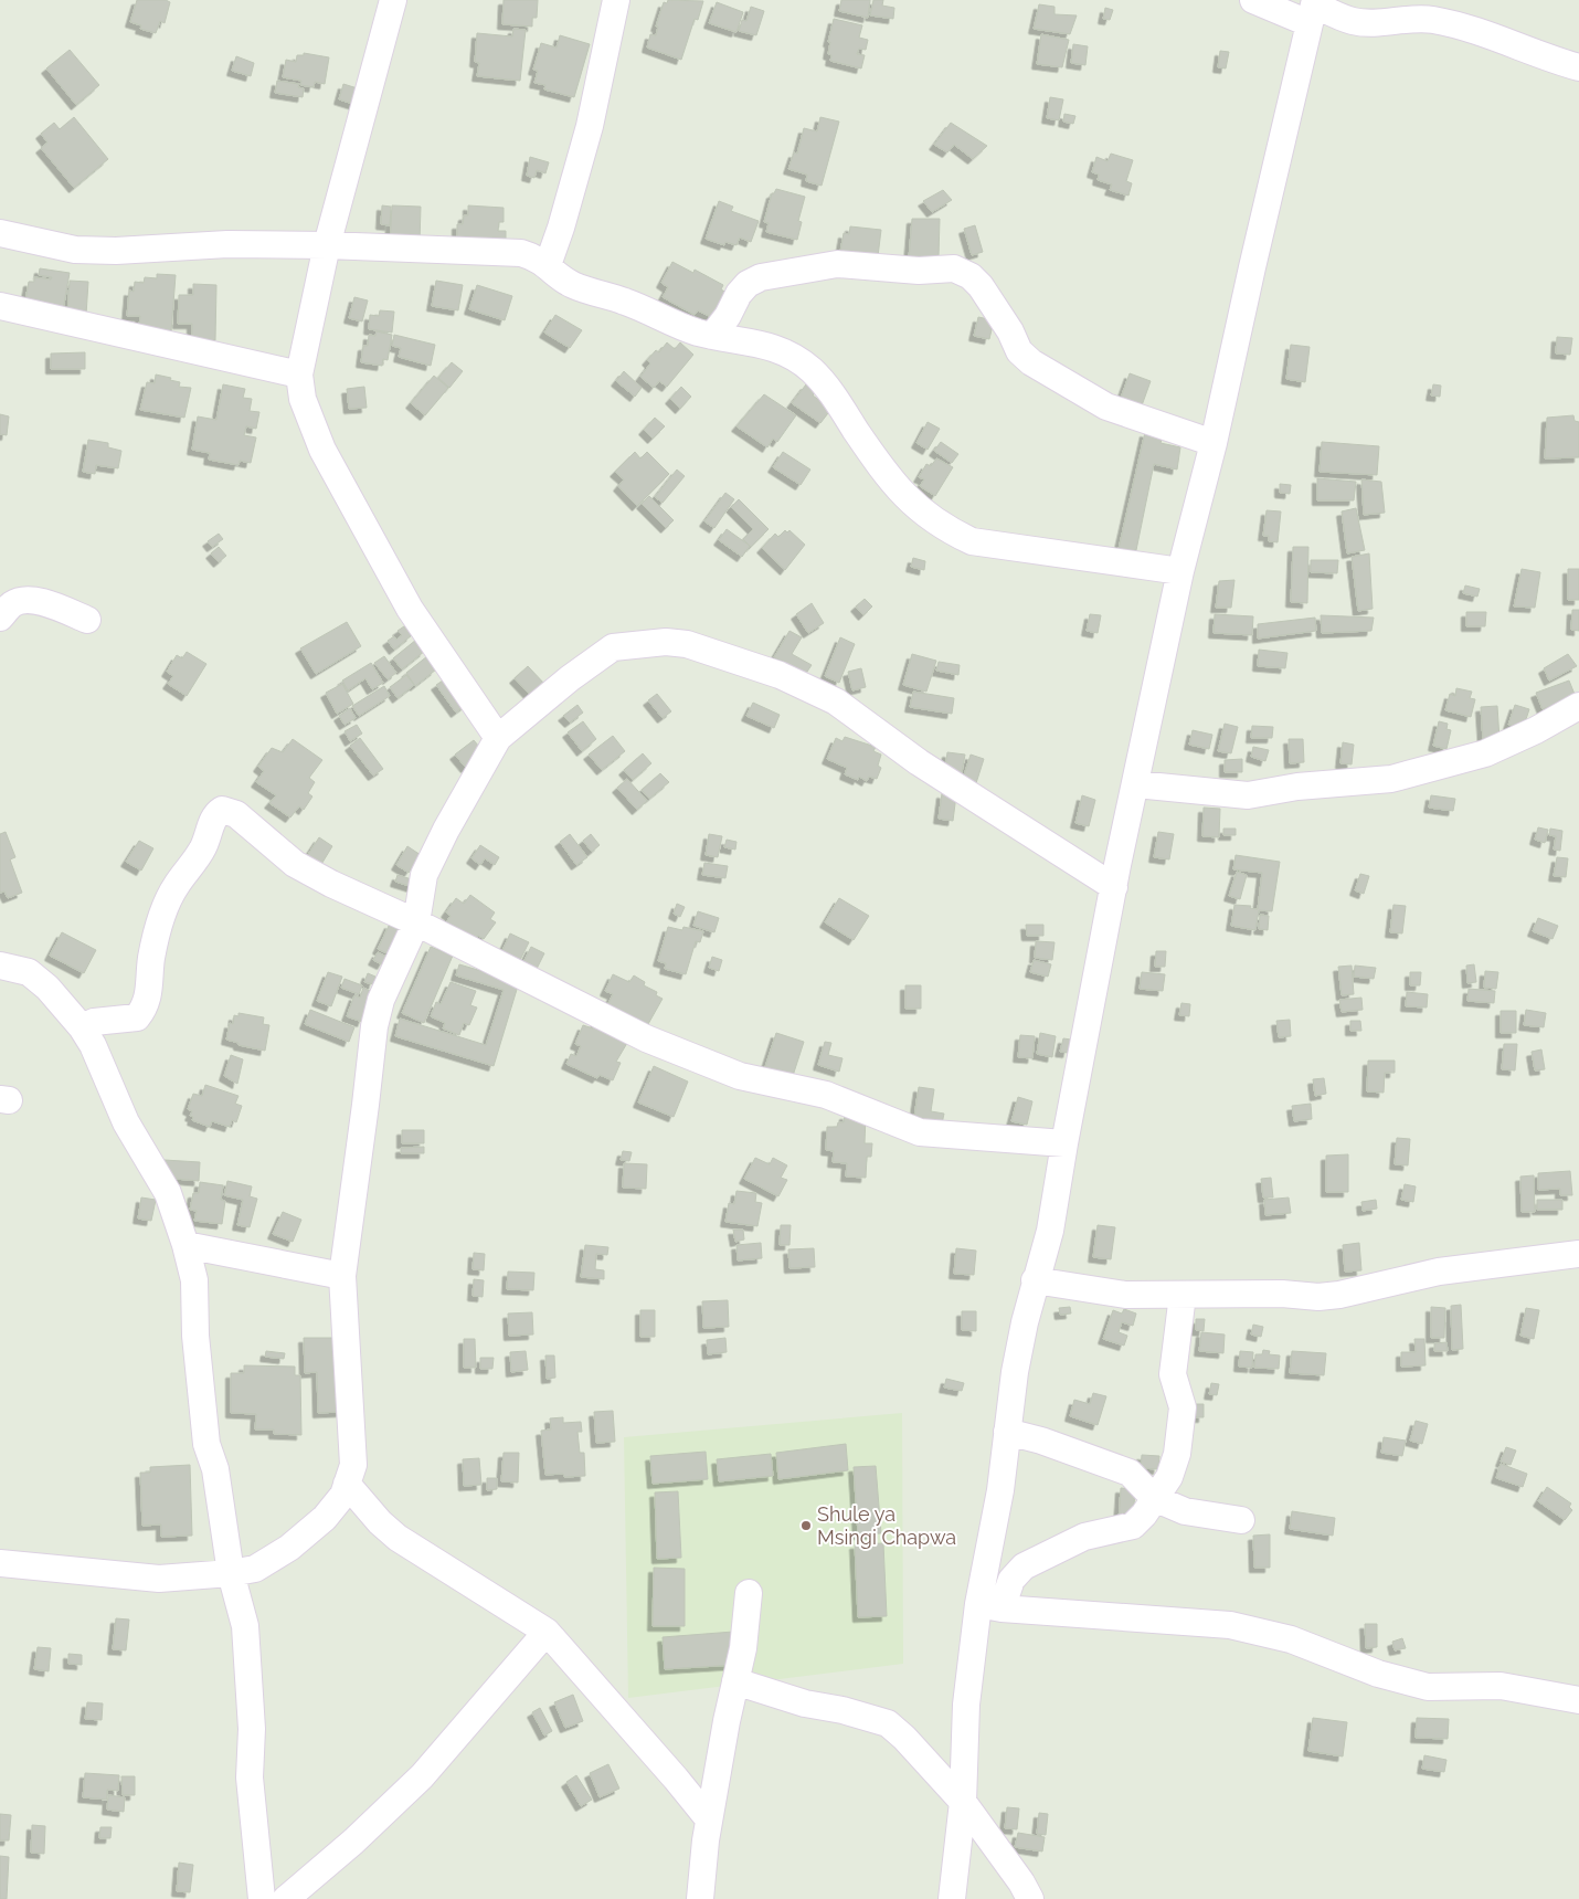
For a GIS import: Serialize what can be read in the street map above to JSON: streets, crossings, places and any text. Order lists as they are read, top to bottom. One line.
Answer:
{"places":["Shule ya Msingi Chapwa"]}
